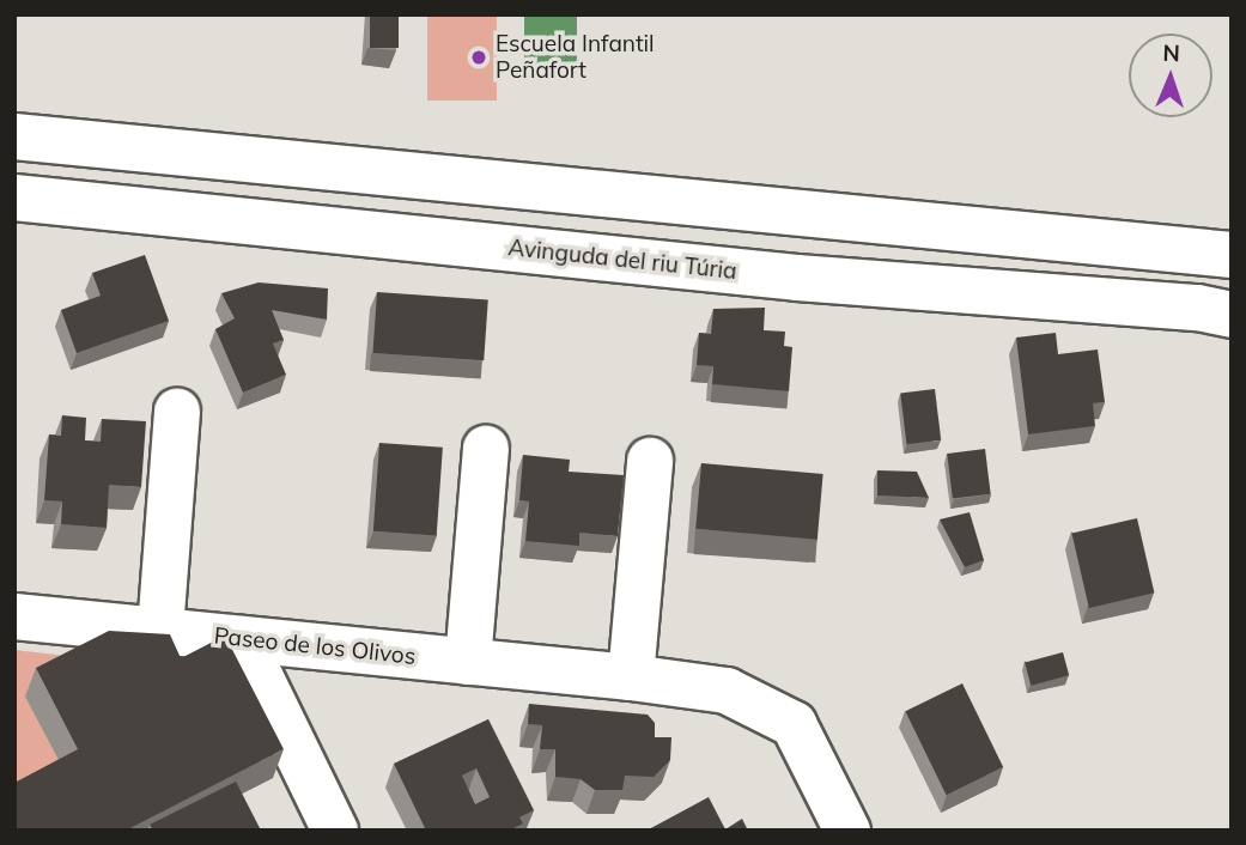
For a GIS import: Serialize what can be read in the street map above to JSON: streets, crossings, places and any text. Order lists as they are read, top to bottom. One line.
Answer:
{"streets":{"main road":["Avinguda del riu Túria","Paseo de los Olivos"]},"places":["Escuela Infantil Peñafort"],"north":"top"}
